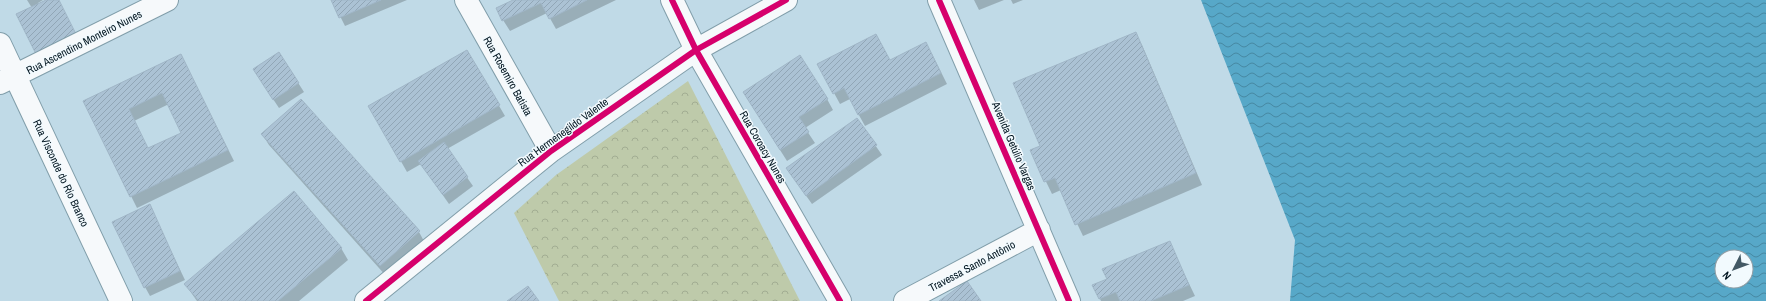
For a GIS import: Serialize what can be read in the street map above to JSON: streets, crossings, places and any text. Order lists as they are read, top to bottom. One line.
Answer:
{"streets":{"street":["Rua Ascendino Monteiro Nunes","Rua Rosemiro Batista","Rua Hermenegildo Valente","Avenida Getúlio Vargas","Rua Coroacy Nunes","Rua Visconde do Rio Branco","Travessa Santo Antônio"]},"crossings":[["Rua Ascendino Monteiro Nunes","Rua Visconde do Rio Branco"],["Rua Rosemiro Batista","Rua Hermenegildo Valente"],["Rua Hermenegildo Valente","Rua Coroacy Nunes"],["Avenida Getúlio Vargas","Travessa Santo Antônio"]],"north":"bottom left"}
